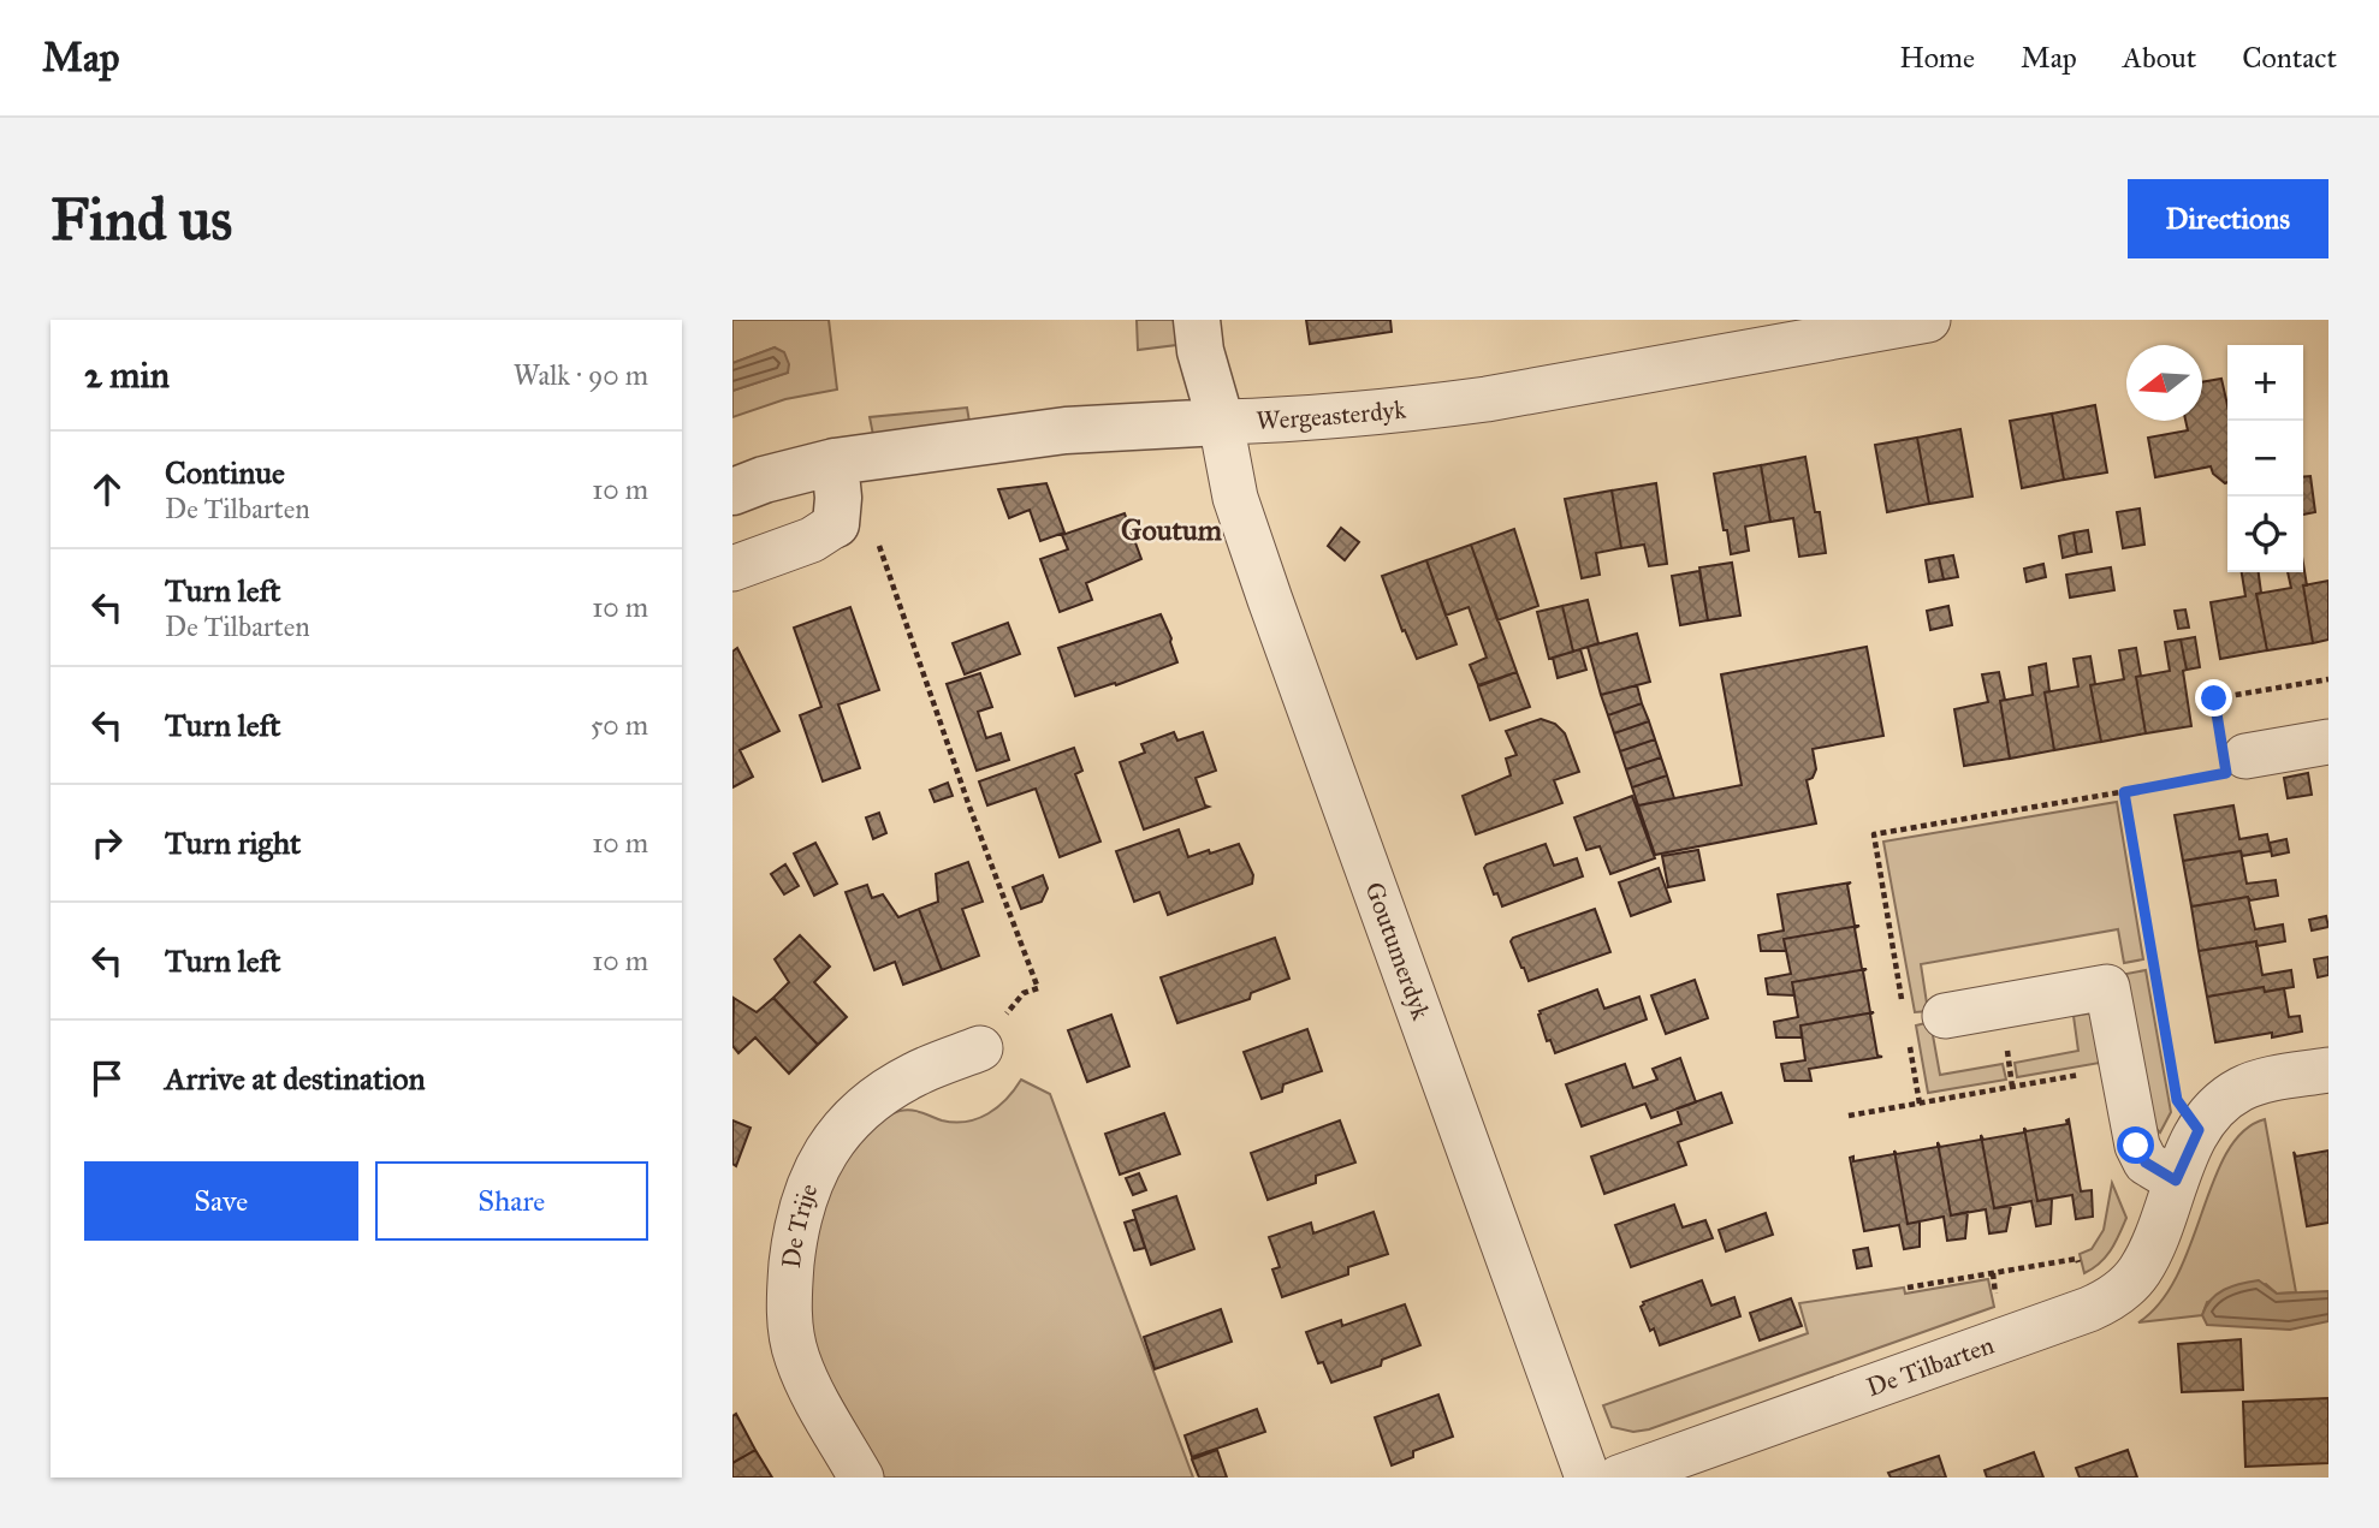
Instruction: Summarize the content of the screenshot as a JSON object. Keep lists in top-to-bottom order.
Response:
{
  "streets": {
    "street": [
      "Wergeasterdyk",
      "Goutumerdyk",
      "De Trije",
      "De Tilbarten"
    ]
  },
  "crossings": [
    ["Wergeasterdyk", "Goutumerdyk"]
  ],
  "districts": ["Goutum"],
  "north": "left",
  "page": {
    "header": "Map",
    "nav": [
      "Home",
      "Map",
      "About",
      "Contact"
    ],
    "buttons": [
      "Directions",
      ["Save", "Share"]
    ],
    "title": "Find us",
    "heading": ["2 min", "Walk · 90 m"],
    "map_buttons": ["+", "−"],
    "list": [
      ["Continue", "De Tilbarten", "10 m"],
      ["Turn left", "De Tilbarten", "10 m"],
      ["Turn left", "50 m"],
      ["Turn right", "10 m"],
      ["Turn left", "10 m"],
      "Arrive at destination"
    ]
  }
}
